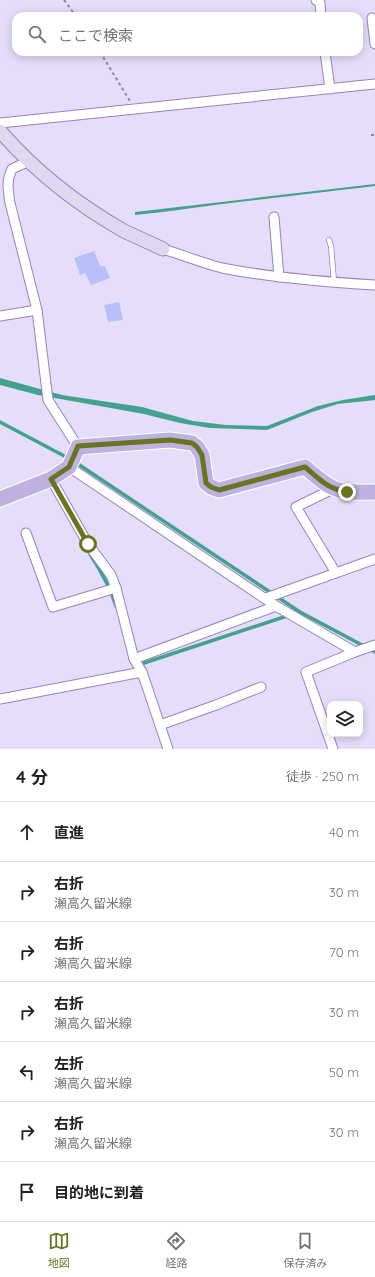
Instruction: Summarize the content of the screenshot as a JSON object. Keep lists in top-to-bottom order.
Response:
{
  "page": {
    "search": "ここで検索",
    "heading": ["4 分", "徒歩 · 250 m"],
    "list": [
      ["直進", "40 m"],
      ["右折", "瀬高久留米線", "30 m"],
      ["右折", "瀬高久留米線", "70 m"],
      ["右折", "瀬高久留米線", "30 m"],
      ["左折", "瀬高久留米線", "50 m"],
      ["右折", "瀬高久留米線", "30 m"],
      "目的地に到着"
    ],
    "nav": ["地図", "経路", "保存済み"]
  }
}
